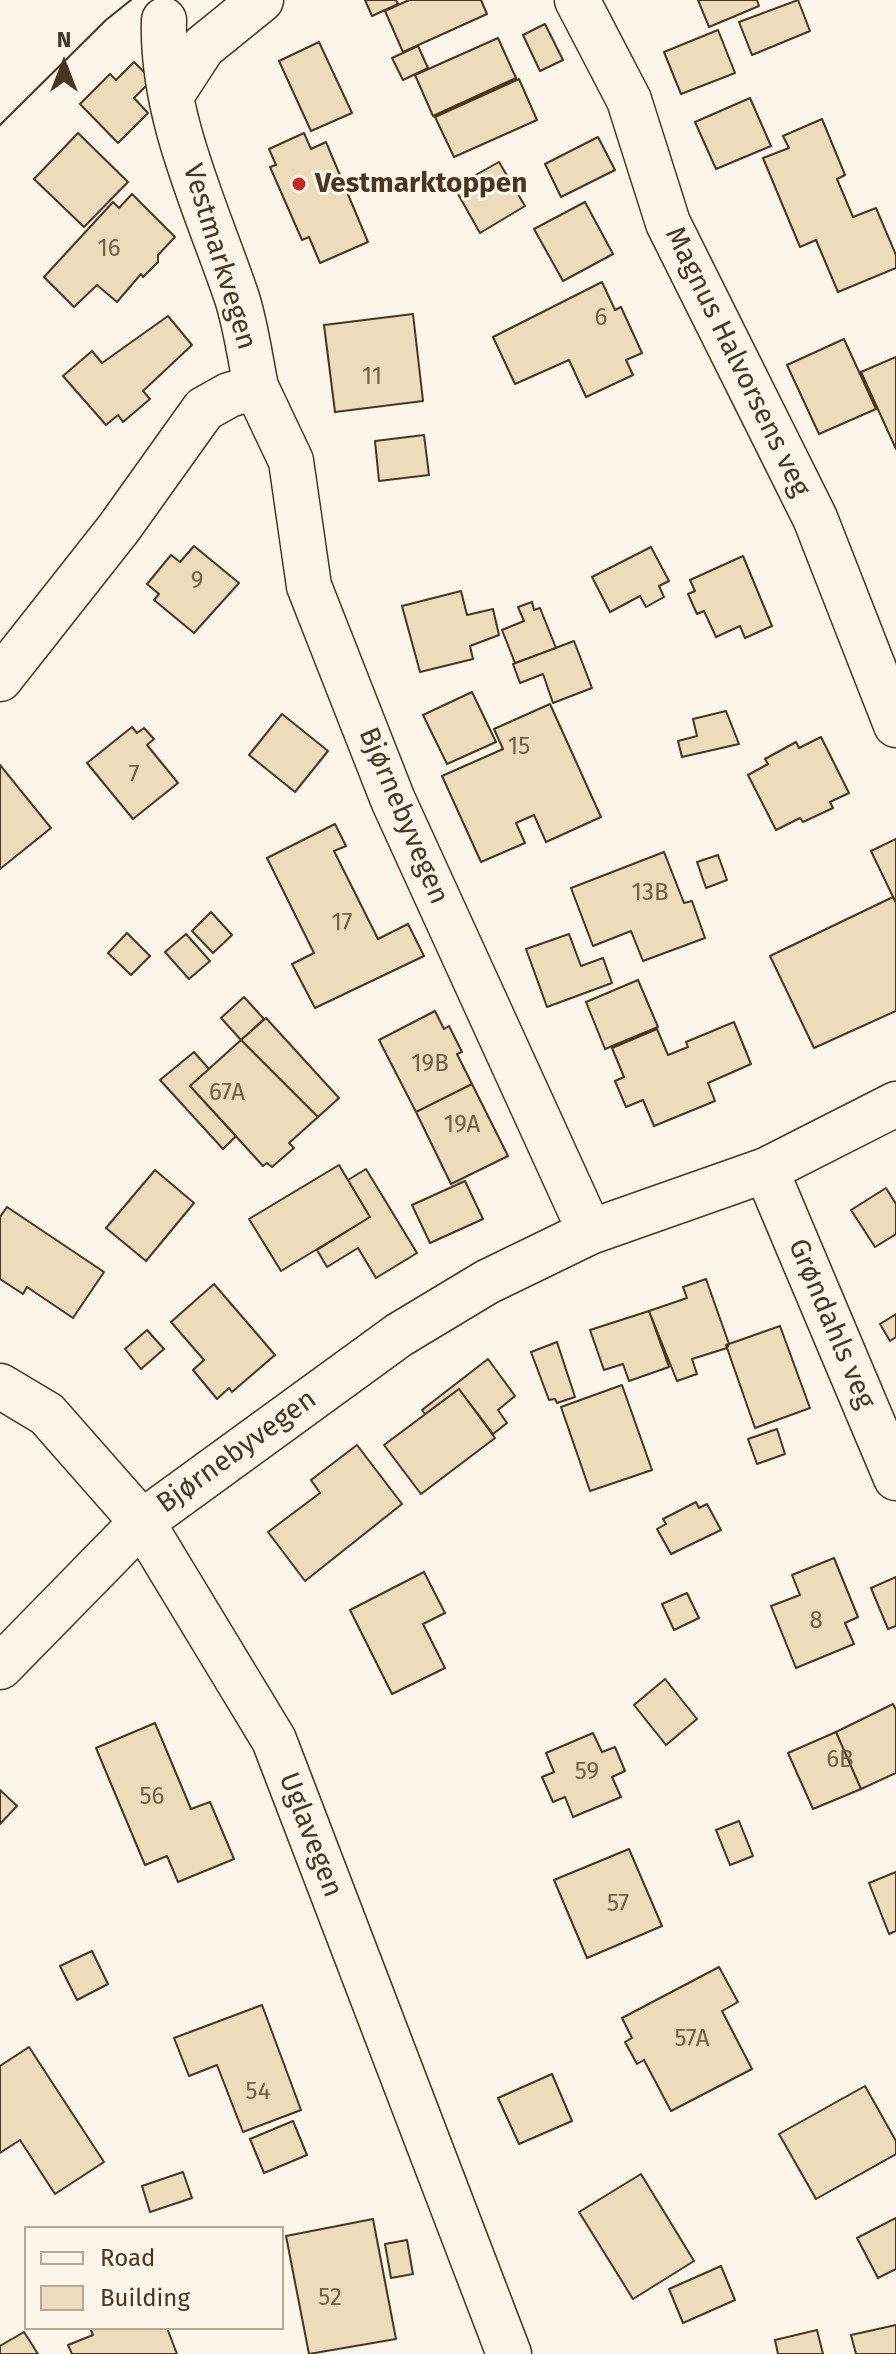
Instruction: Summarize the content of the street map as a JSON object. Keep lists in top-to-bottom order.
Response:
{
  "streets": {
    "street": [
      "Vestmarkvegen",
      "Magnus Halvorsens veg",
      "Bjørnebyvegen",
      "Grøndahls veg",
      "Uglavegen"
    ]
  },
  "crossings": [
    ["Vestmarkvegen", "Bjørnebyvegen"],
    ["Bjørnebyvegen", "Grøndahls veg"],
    ["Bjørnebyvegen", "Uglavegen"]
  ],
  "places": ["Vestmarktoppen"],
  "house_numbers": [
    "16",
    "6",
    "11",
    "9",
    "15",
    "7",
    "13B",
    "17",
    "19B",
    "67A",
    "19A",
    "8",
    "6B",
    "59",
    "56",
    "57",
    "57A",
    "54",
    "52"
  ],
  "legend": ["Road", "Building"],
  "north": "top"
}
